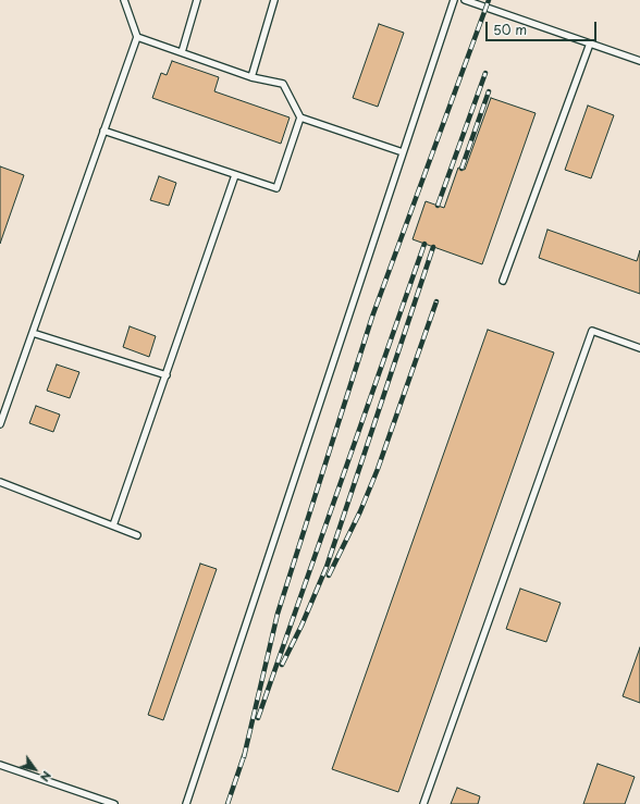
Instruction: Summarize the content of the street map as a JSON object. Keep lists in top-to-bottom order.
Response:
{
  "scale_bar": "50 m",
  "north": "bottom right"
}
